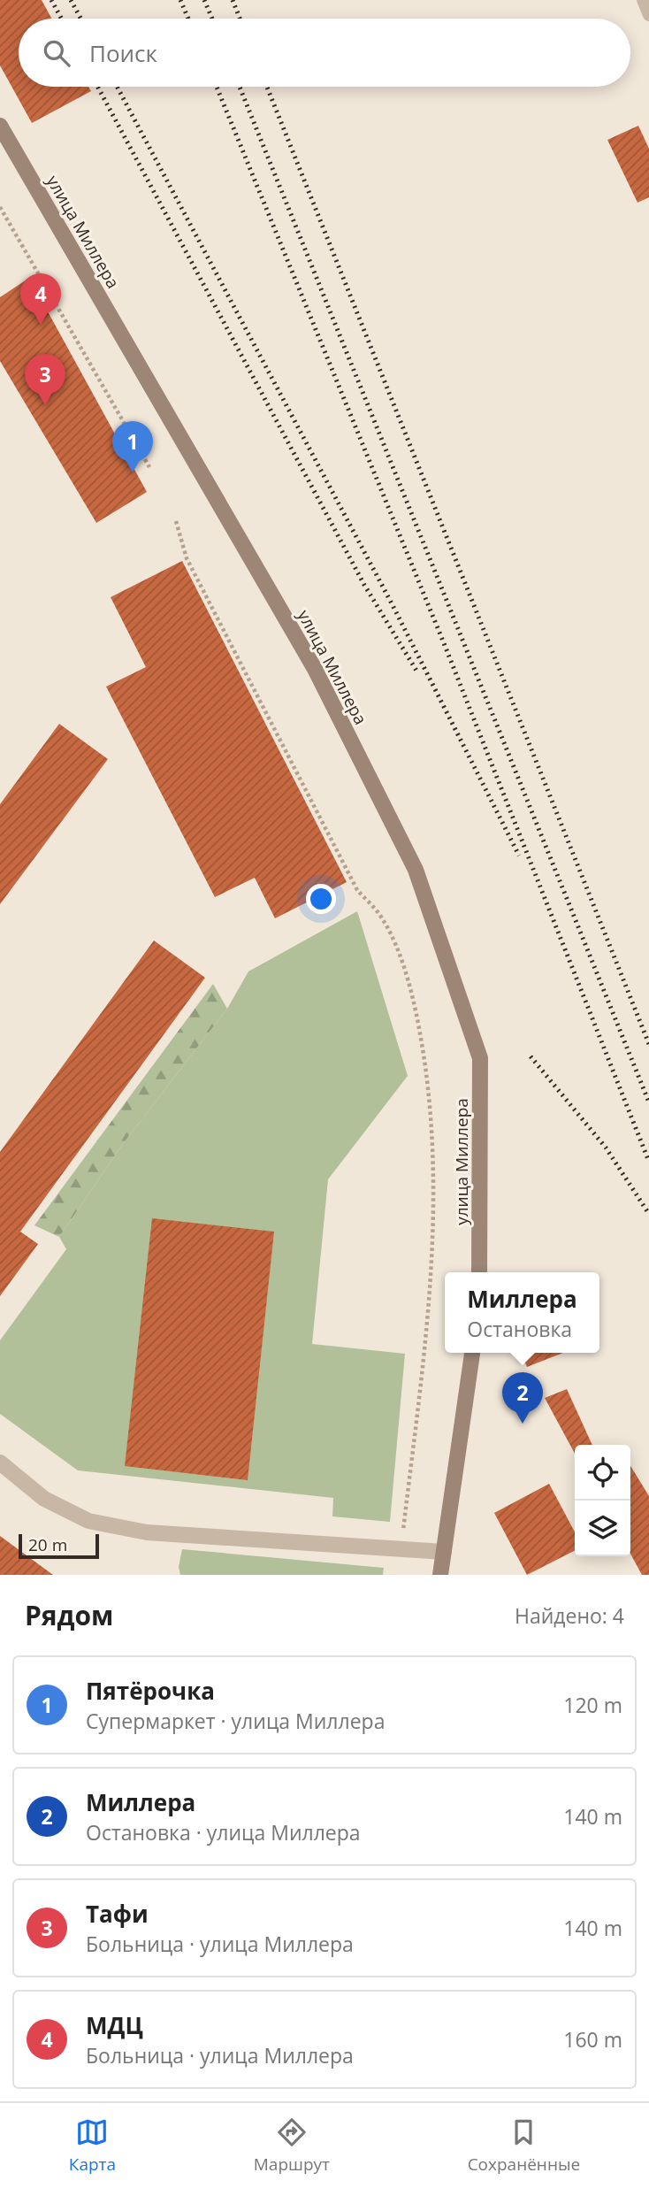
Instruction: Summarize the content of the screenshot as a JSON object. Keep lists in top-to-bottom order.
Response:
{
  "streets": {
    "main road": ["улица Миллера"]
  },
  "scale_bar": "20 m",
  "page": {
    "search": "Поиск",
    "pins": [
      "4",
      "3",
      "1",
      "2"
    ],
    "popup": ["Миллера", "Остановка"],
    "scale": "20 m",
    "heading": ["Рядом", "Найдено: 4"],
    "list": [
      {
        "mark": "1",
        "name": "Пятёрочка",
        "note": "Супермаркет · улица Миллера",
        "value": "120 m"
      },
      {
        "mark": "2",
        "name": "Миллера",
        "note": "Остановка · улица Миллера",
        "value": "140 m"
      },
      {
        "mark": "3",
        "name": "Тафи",
        "note": "Больница · улица Миллера",
        "value": "140 m"
      },
      {
        "mark": "4",
        "name": "МДЦ",
        "note": "Больница · улица Миллера",
        "value": "160 m"
      }
    ],
    "nav": ["Карта", "Маршрут", "Сохранённые"]
  }
}
